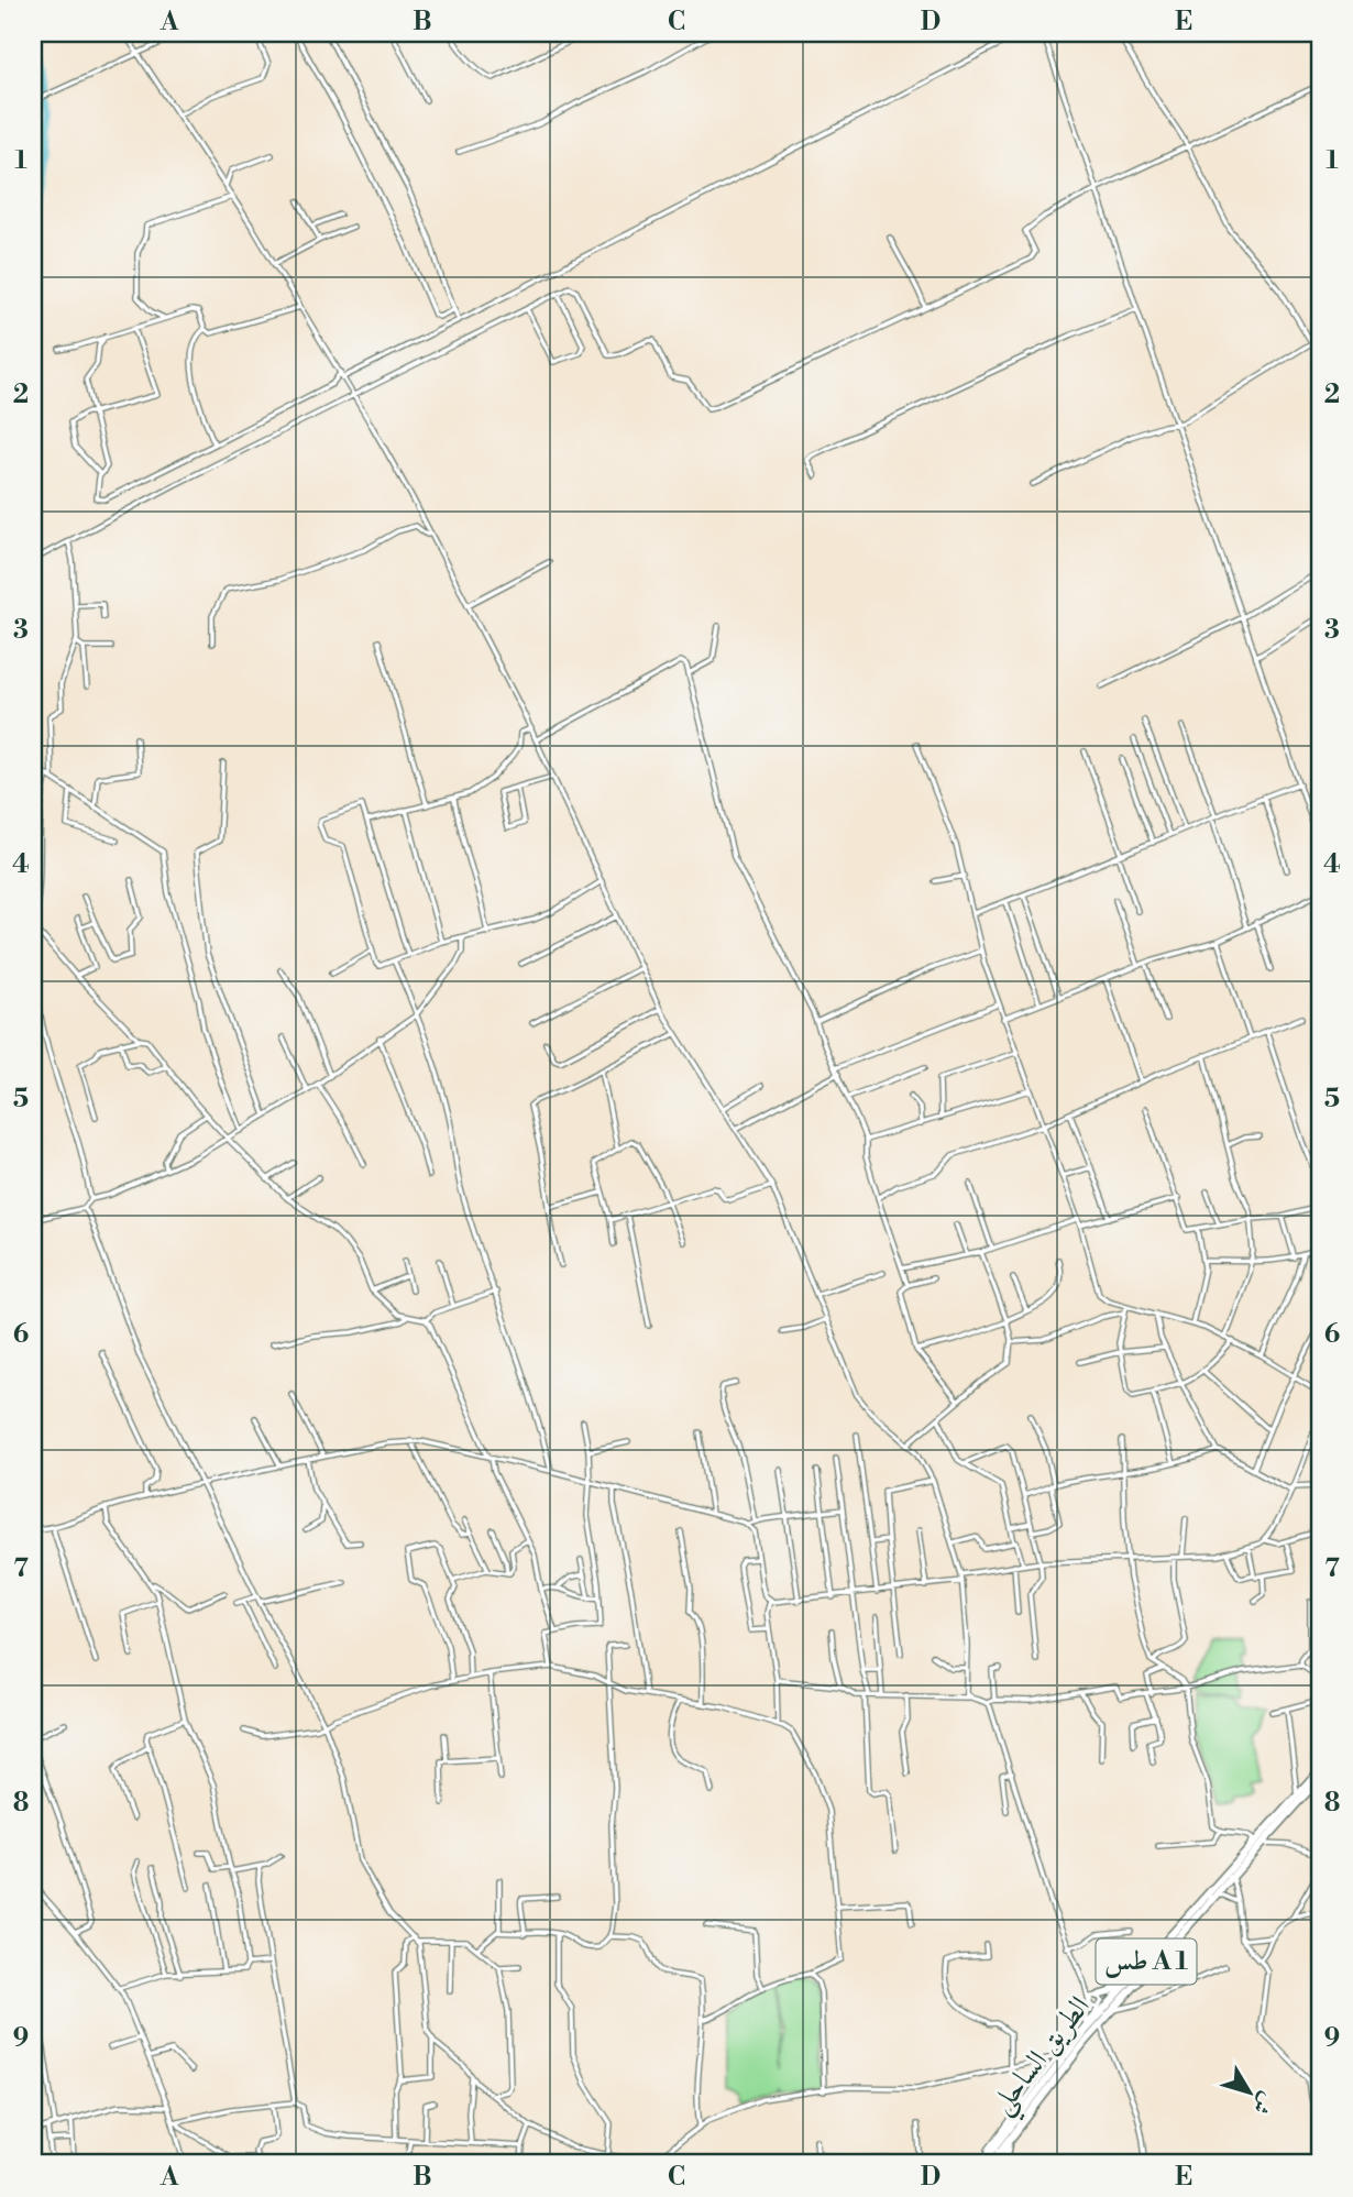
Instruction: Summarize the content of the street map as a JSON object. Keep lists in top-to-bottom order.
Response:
{
  "streets": {
    "highway": ["طس A 1", "الطريق الساحلي"]
  },
  "north": "bottom right",
  "grid": {
    "columns": [
      "A",
      "B",
      "C",
      "D",
      "E"
    ],
    "rows": [
      "1",
      "2",
      "3",
      "4",
      "5",
      "6",
      "7",
      "8",
      "9"
    ]
  }
}
